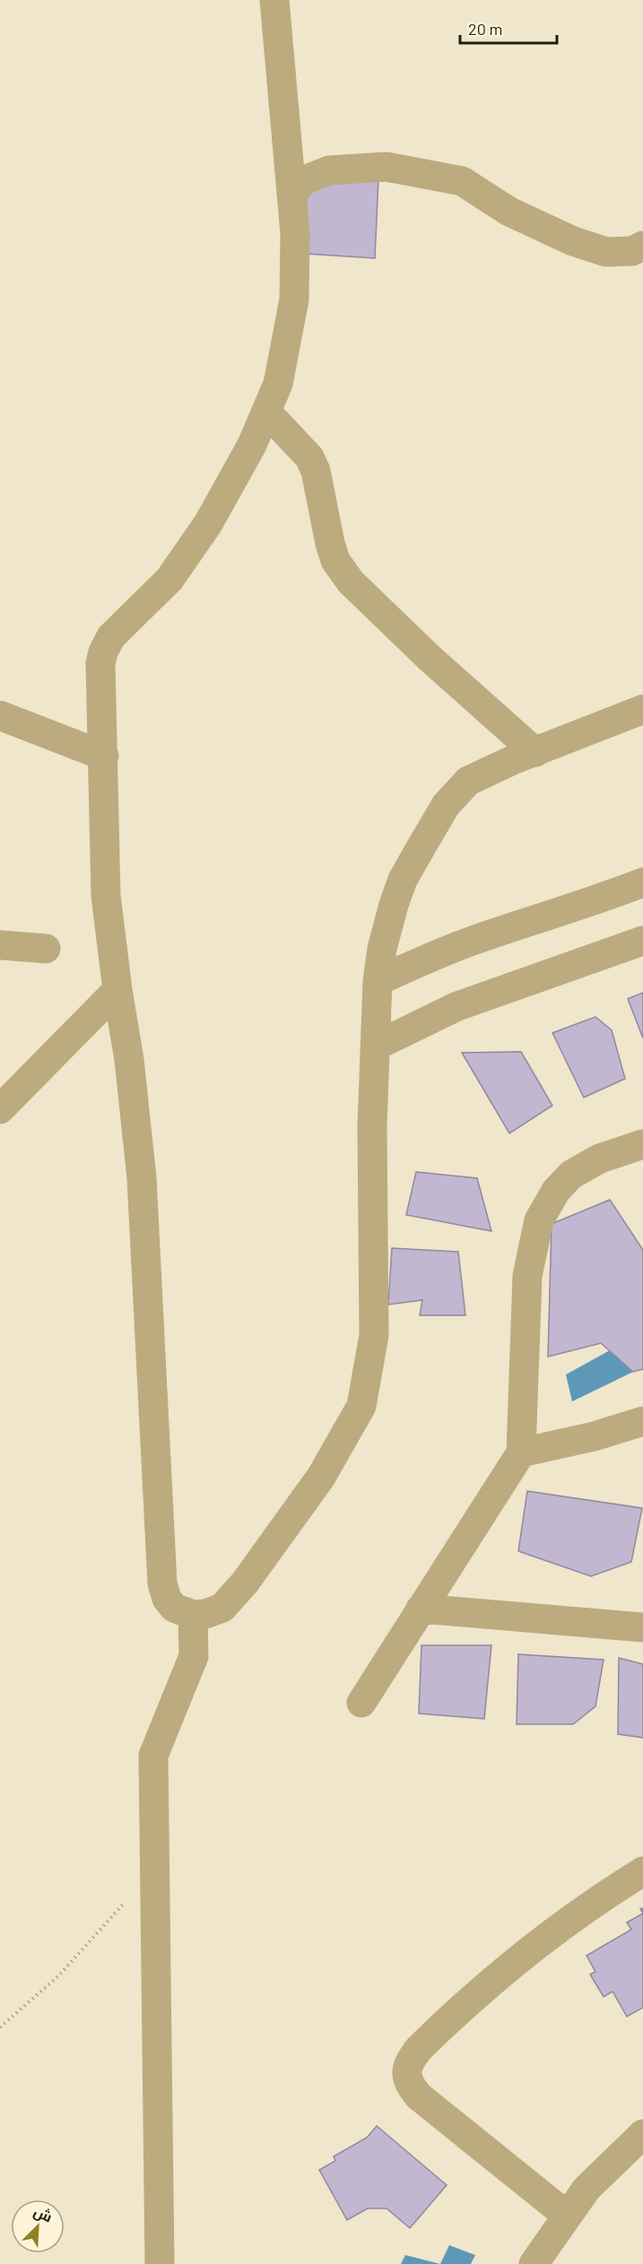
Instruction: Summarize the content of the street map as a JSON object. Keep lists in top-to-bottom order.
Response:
{
  "scale_bar": "20 m",
  "north": "top right"
}
